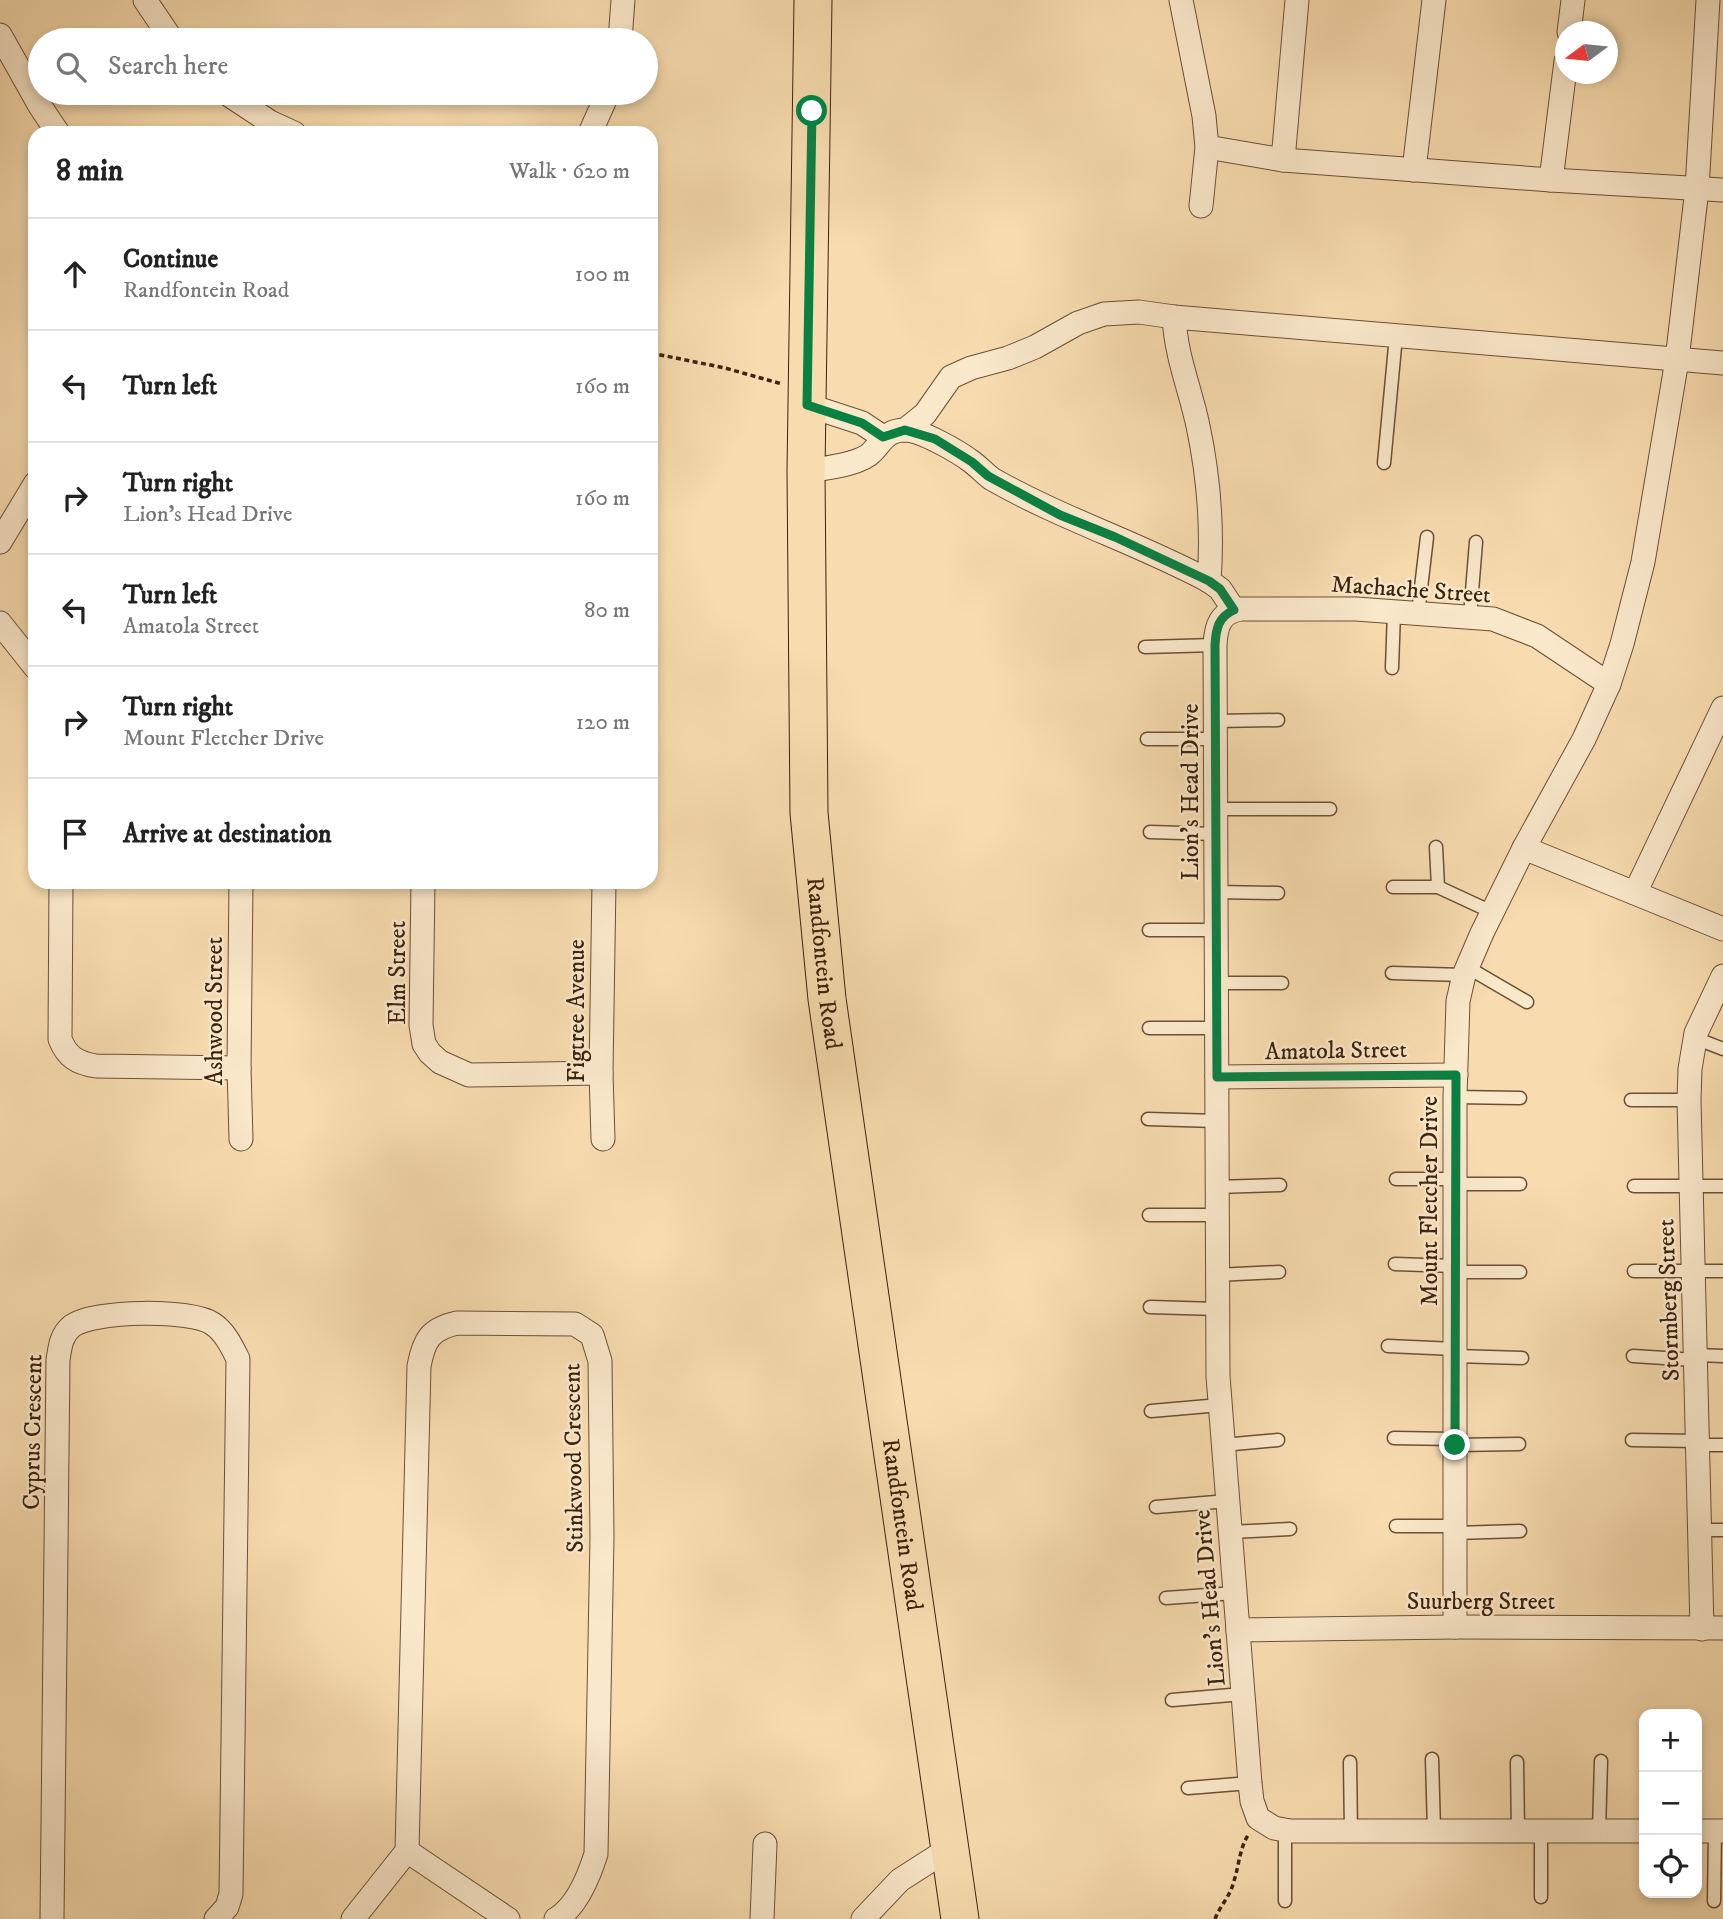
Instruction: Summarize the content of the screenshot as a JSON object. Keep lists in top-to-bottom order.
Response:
{
  "streets": {
    "main road": ["Randfontein Road"],
    "street": [
      "Machache Street",
      "Lion's Head Drive",
      "Elm Street",
      "Ashwood Street",
      "Figtree Avenue",
      "Amatola Street",
      "Mount Fletcher Drive",
      "Stormberg Street",
      "Cyprus Crescent",
      "Stinkwood Crescent",
      "Suurberg Street"
    ]
  },
  "crossings": [
    ["Machache Street", "Lion's Head Drive"],
    ["Machache Street", "Mount Fletcher Drive"],
    ["Lion's Head Drive", "Amatola Street"],
    ["Lion's Head Drive", "Suurberg Street"],
    ["Elm Street", "Figtree Avenue"],
    ["Amatola Street", "Mount Fletcher Drive"],
    ["Mount Fletcher Drive", "Suurberg Street"],
    ["Stormberg Street", "Suurberg Street"]
  ],
  "north": "left",
  "page": {
    "search": "Search here",
    "heading": ["8 min", "Walk · 620 m"],
    "list": [
      ["Continue", "Randfontein Road", "100 m"],
      ["Turn left", "160 m"],
      ["Turn right", "Lion's Head Drive", "160 m"],
      ["Turn left", "Amatola Street", "80 m"],
      ["Turn right", "Mount Fletcher Drive", "120 m"],
      "Arrive at destination"
    ],
    "map_buttons": ["+", "−"]
  }
}
